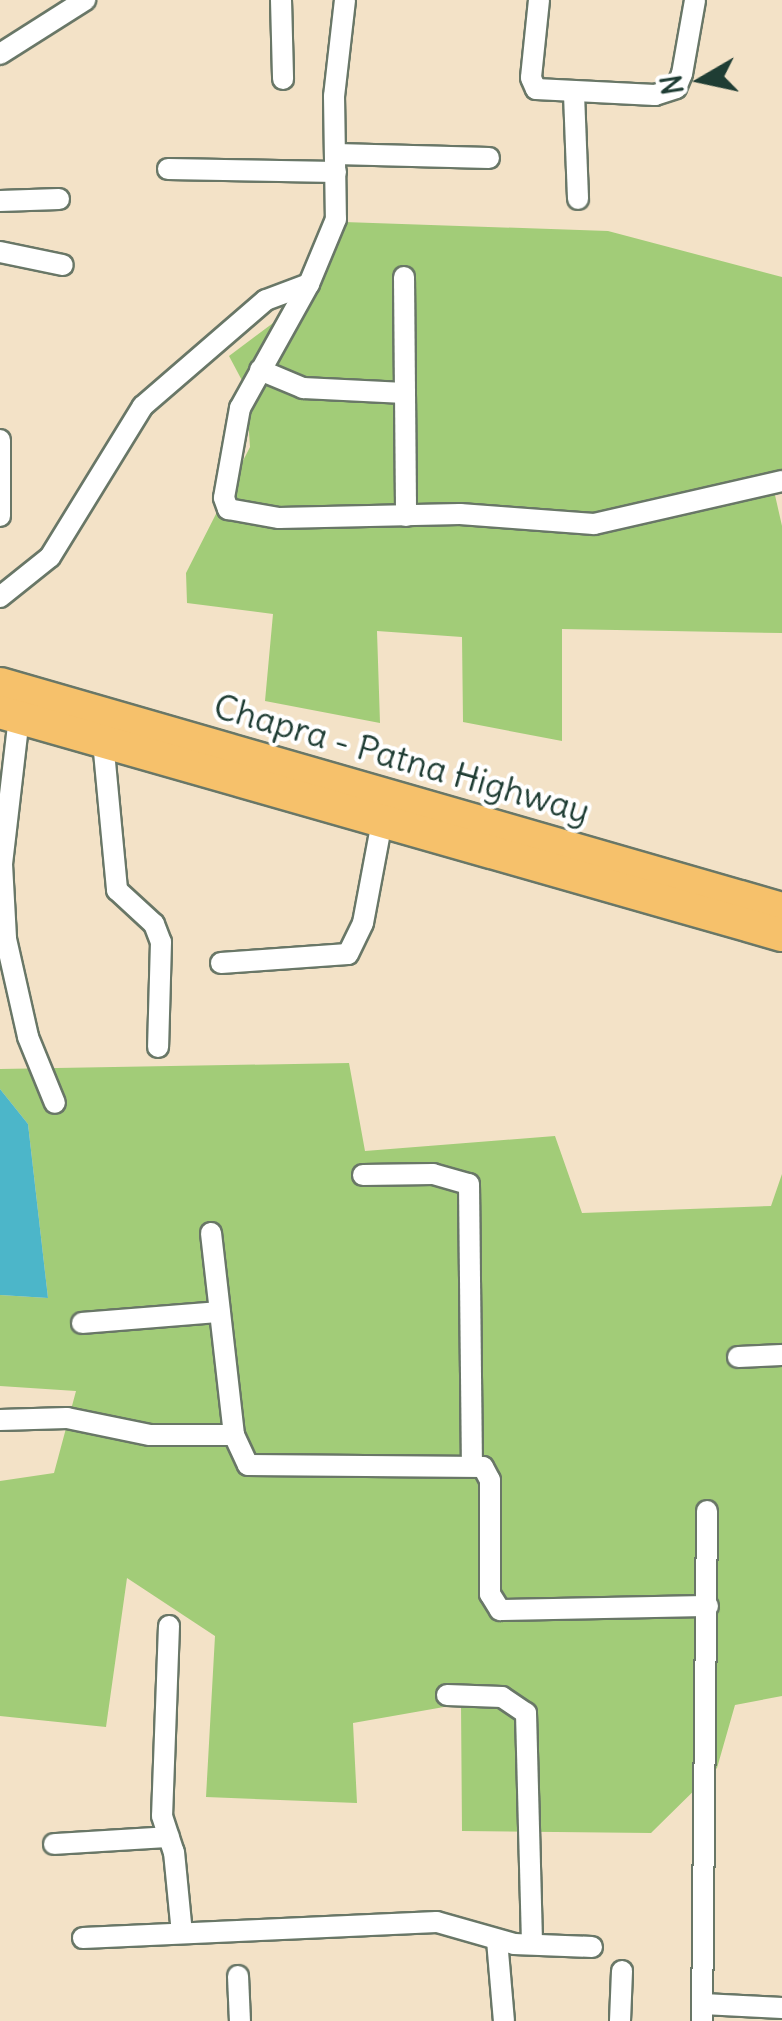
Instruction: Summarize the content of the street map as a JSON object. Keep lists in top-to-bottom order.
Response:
{
  "streets": {
    "highway": ["Chapra - Patna Highway"]
  },
  "north": "left"
}
